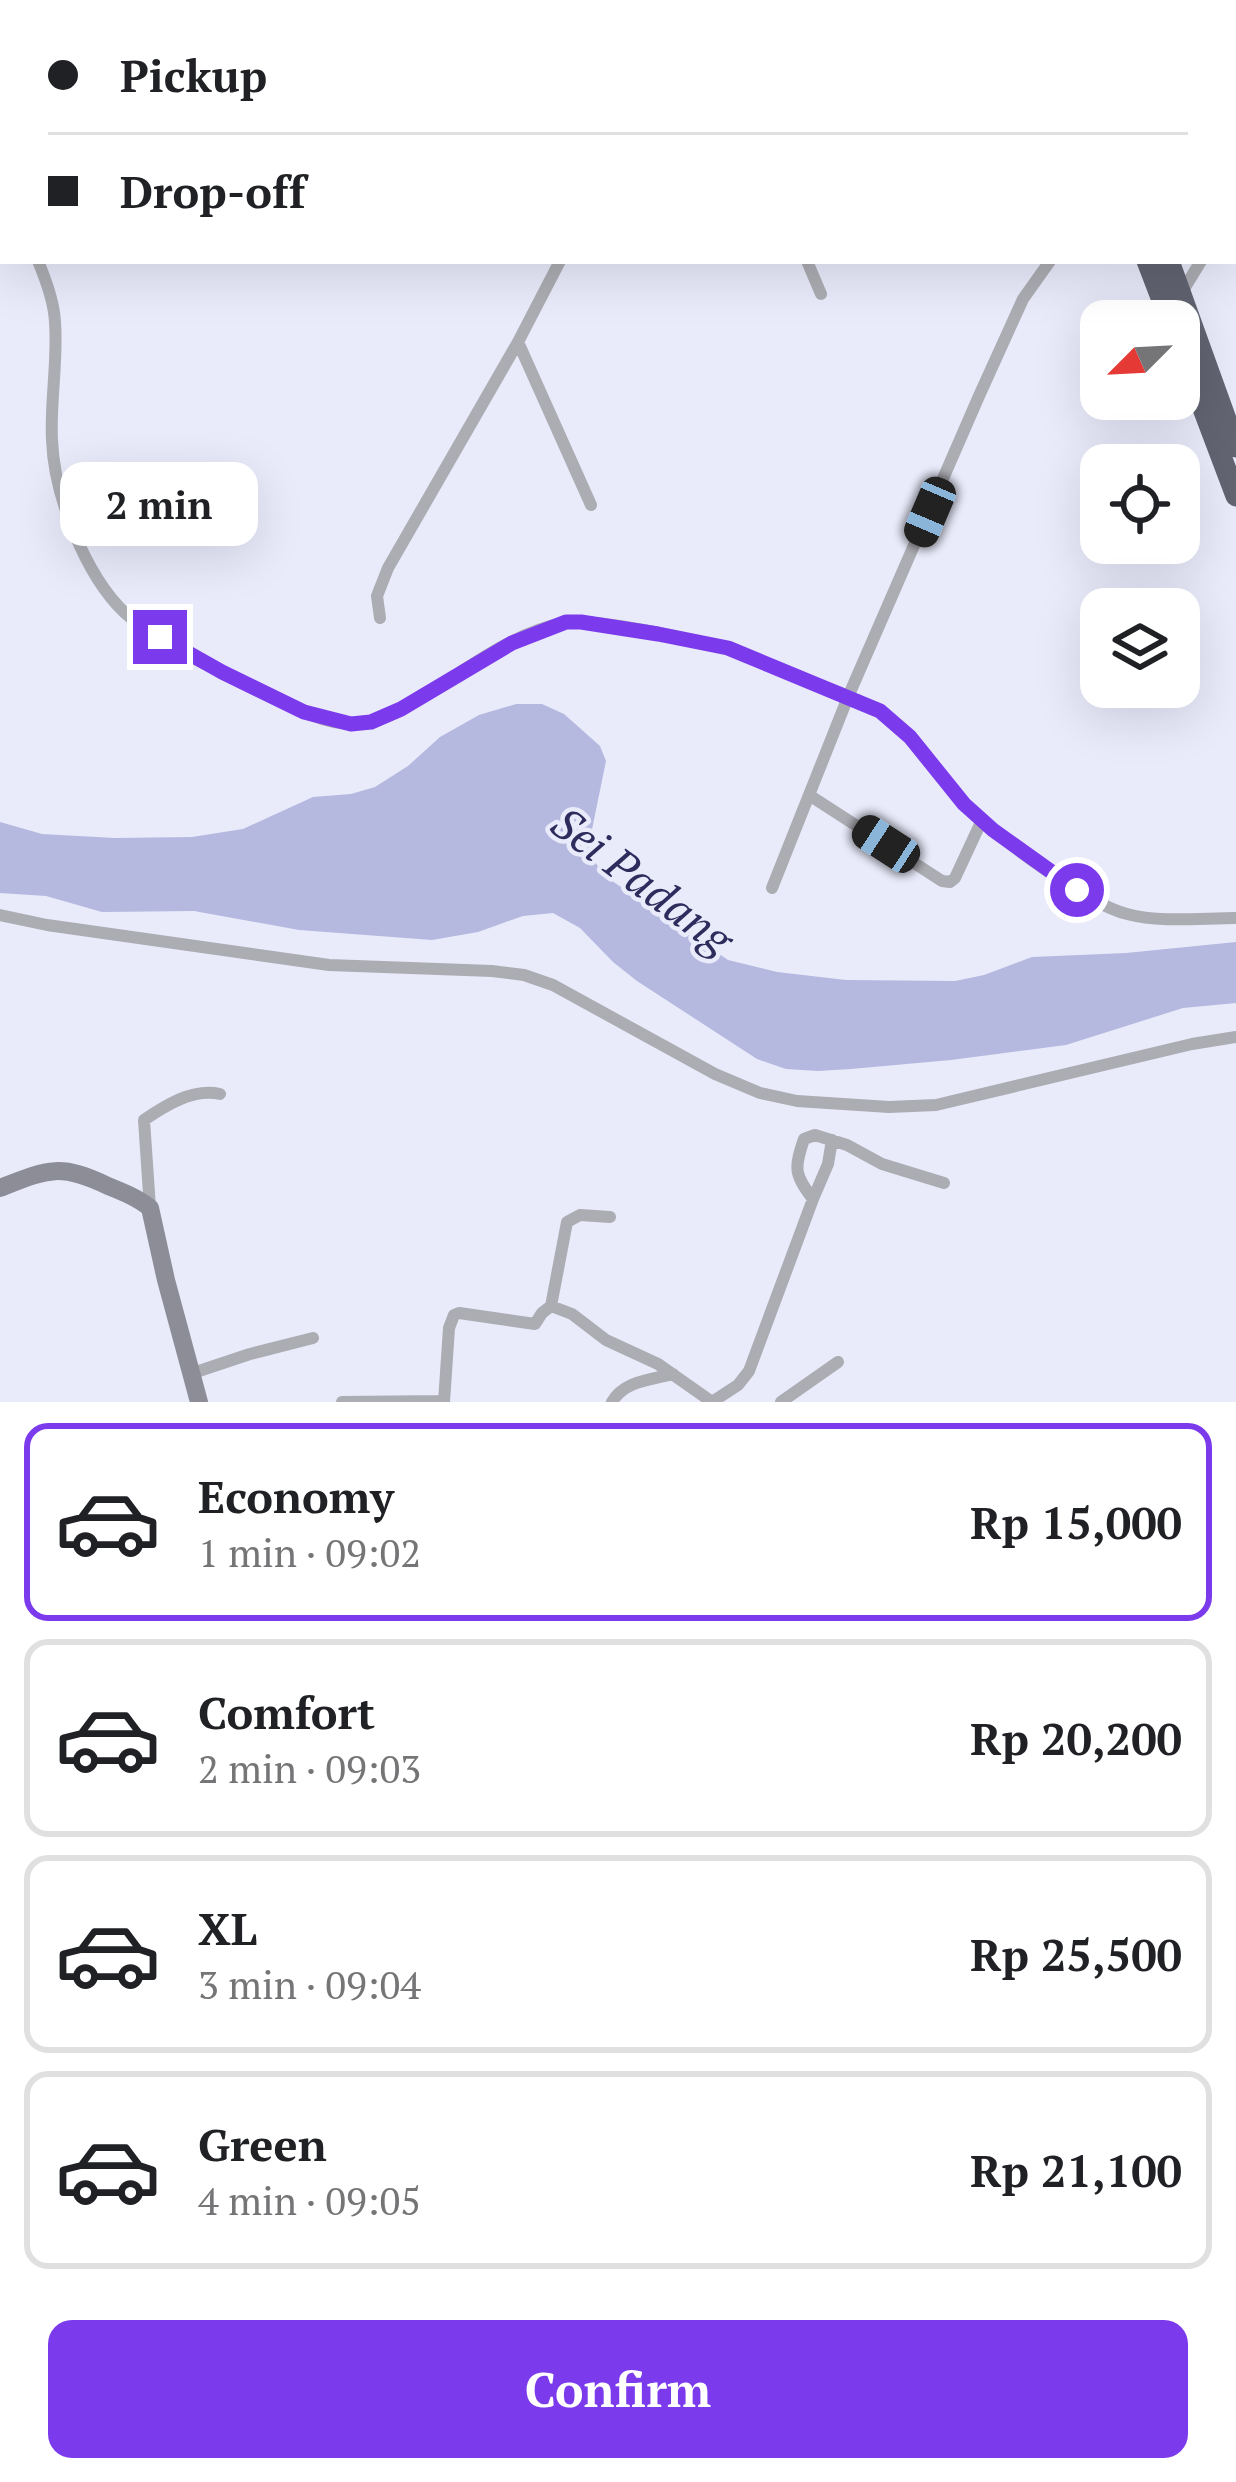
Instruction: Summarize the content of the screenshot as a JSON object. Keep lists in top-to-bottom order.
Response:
{
  "water": ["Sei Padang"],
  "north": "bottom left",
  "page": {
    "banner": ["Pickup", "Drop-off"],
    "bubble": "2 min",
    "list": [
      {
        "name": "Economy",
        "note": "1 min · 09:02",
        "value": "Rp 15,000"
      },
      {
        "name": "Comfort",
        "note": "2 min · 09:03",
        "value": "Rp 20,200"
      },
      {
        "name": "XL",
        "note": "3 min · 09:04",
        "value": "Rp 25,500"
      },
      {
        "name": "Green",
        "note": "4 min · 09:05",
        "value": "Rp 21,100"
      }
    ],
    "buttons": "Confirm"
  }
}
